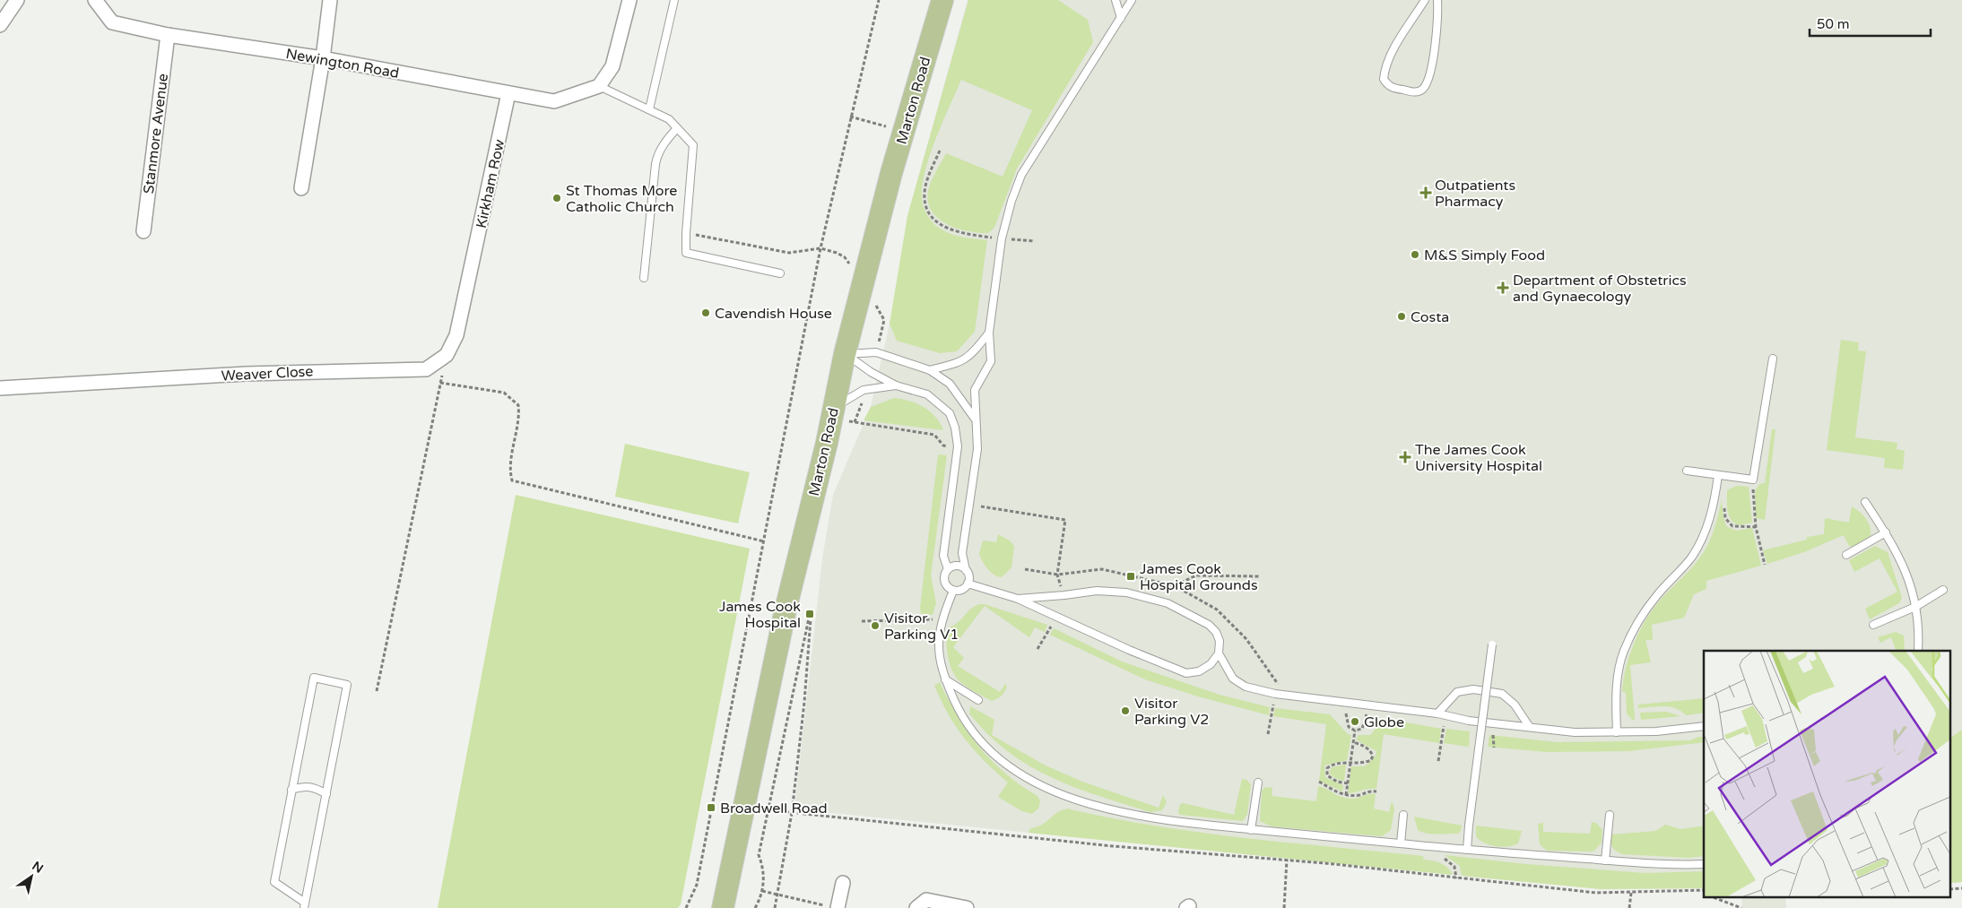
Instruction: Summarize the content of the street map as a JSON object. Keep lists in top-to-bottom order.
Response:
{
  "streets": {
    "main road": ["Marton Road"],
    "street": [
      "Newington Road",
      "Stanmore Avenue",
      "Kirkham Row",
      "Weaver Close"
    ]
  },
  "crossings": [
    ["Newington Road", "Stanmore Avenue"],
    ["Newington Road", "Kirkham Row"],
    ["Kirkham Row", "Weaver Close"]
  ],
  "places": {
    "health": ["Outpatients Pharmacy", "Department of Obstetrics and Gynaecology", "The James Cook University Hospital"],
    "other": [
      "St Thomas More Catholic Church",
      "M&S Simply Food",
      "Cavendish House",
      "Costa",
      "Visitor Parking V1",
      "Visitor Parking V2",
      "Globe"
    ],
    "transit": ["James Cook Hospital Grounds", "James Cook Hospital", "Broadwell Road"]
  },
  "scale_bar": "50 m",
  "north": "top right"
}
